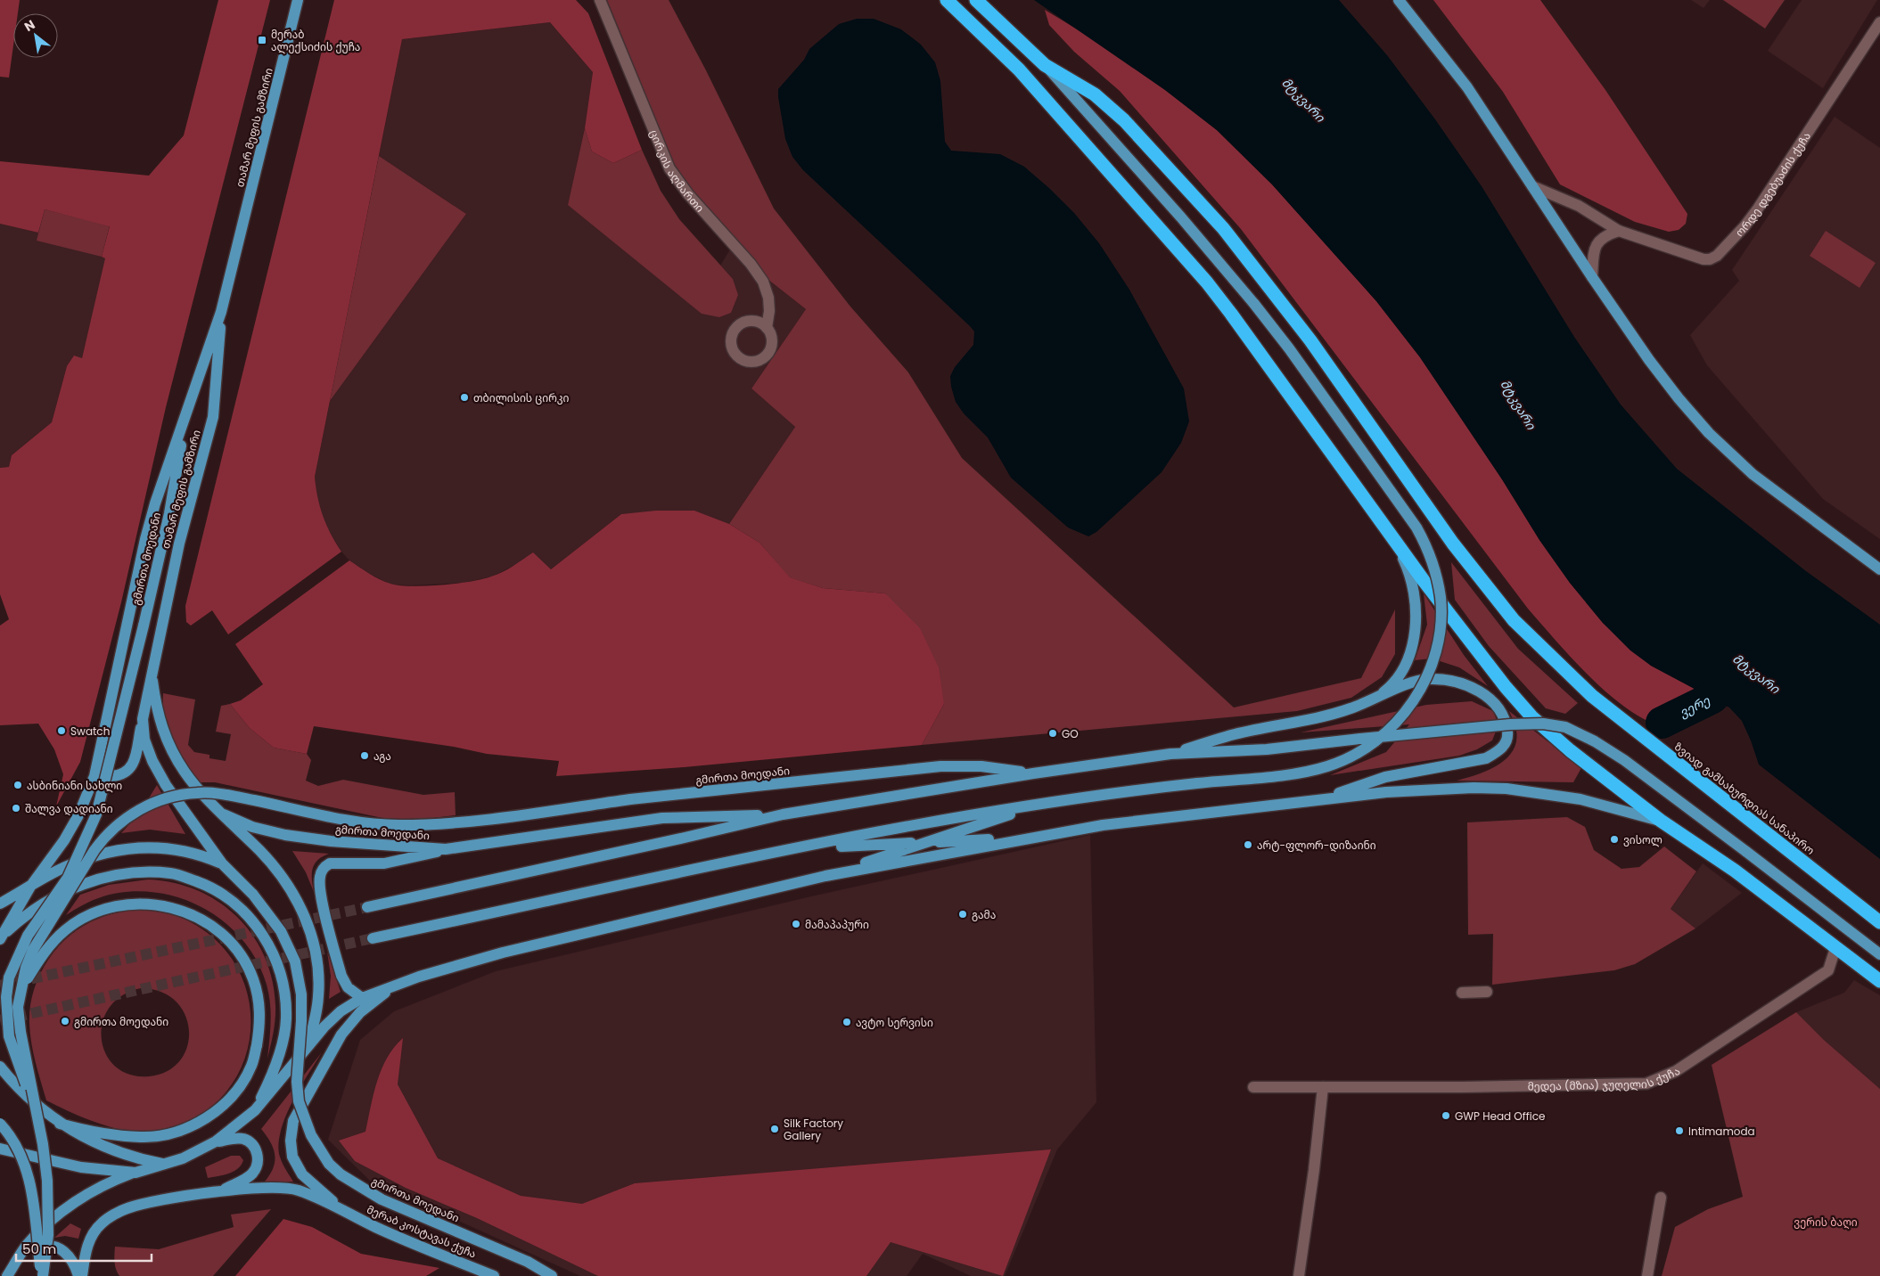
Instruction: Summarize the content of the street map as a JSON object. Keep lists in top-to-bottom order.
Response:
{
  "streets": {
    "highway": ["ზვიად გამსახურდიას სანაპირო"],
    "main road": ["თამარ მეფის გამზირი", "გმირთა მოედანი", "მერაბ კოსტავას ქუჩა"],
    "street": ["ცირკის აღმართი", "ორდე დგებუაძის ქუჩა", "მედეა (მზია) ჯუღელის ქუჩა"]
  },
  "crossings": [
    ["თამარ მეფის გამზირი", "გმირთა მოედანი"]
  ],
  "water": ["მტკვარი", "ვერე"],
  "parks": ["ვერის ბაღი"],
  "places": {
    "transit": ["მერაბ ალექსიძის ქუჩა"],
    "other": [
      "თბილისის ცირკი",
      "Swatch",
      "GO",
      "აგა",
      "ასბინიანი სახლი",
      "შალვა დადიანი",
      "ვისოლ",
      "არტ-ფლორ-დიზაინი",
      "გამა",
      "მამაპაპური",
      "გმირთა მოედანი",
      "ავტო სერვისი",
      "GWP Head Office",
      "Silk Factory Gallery",
      "Intimamoda"
    ]
  },
  "scale_bar": "50 m",
  "north": "top left"
}
